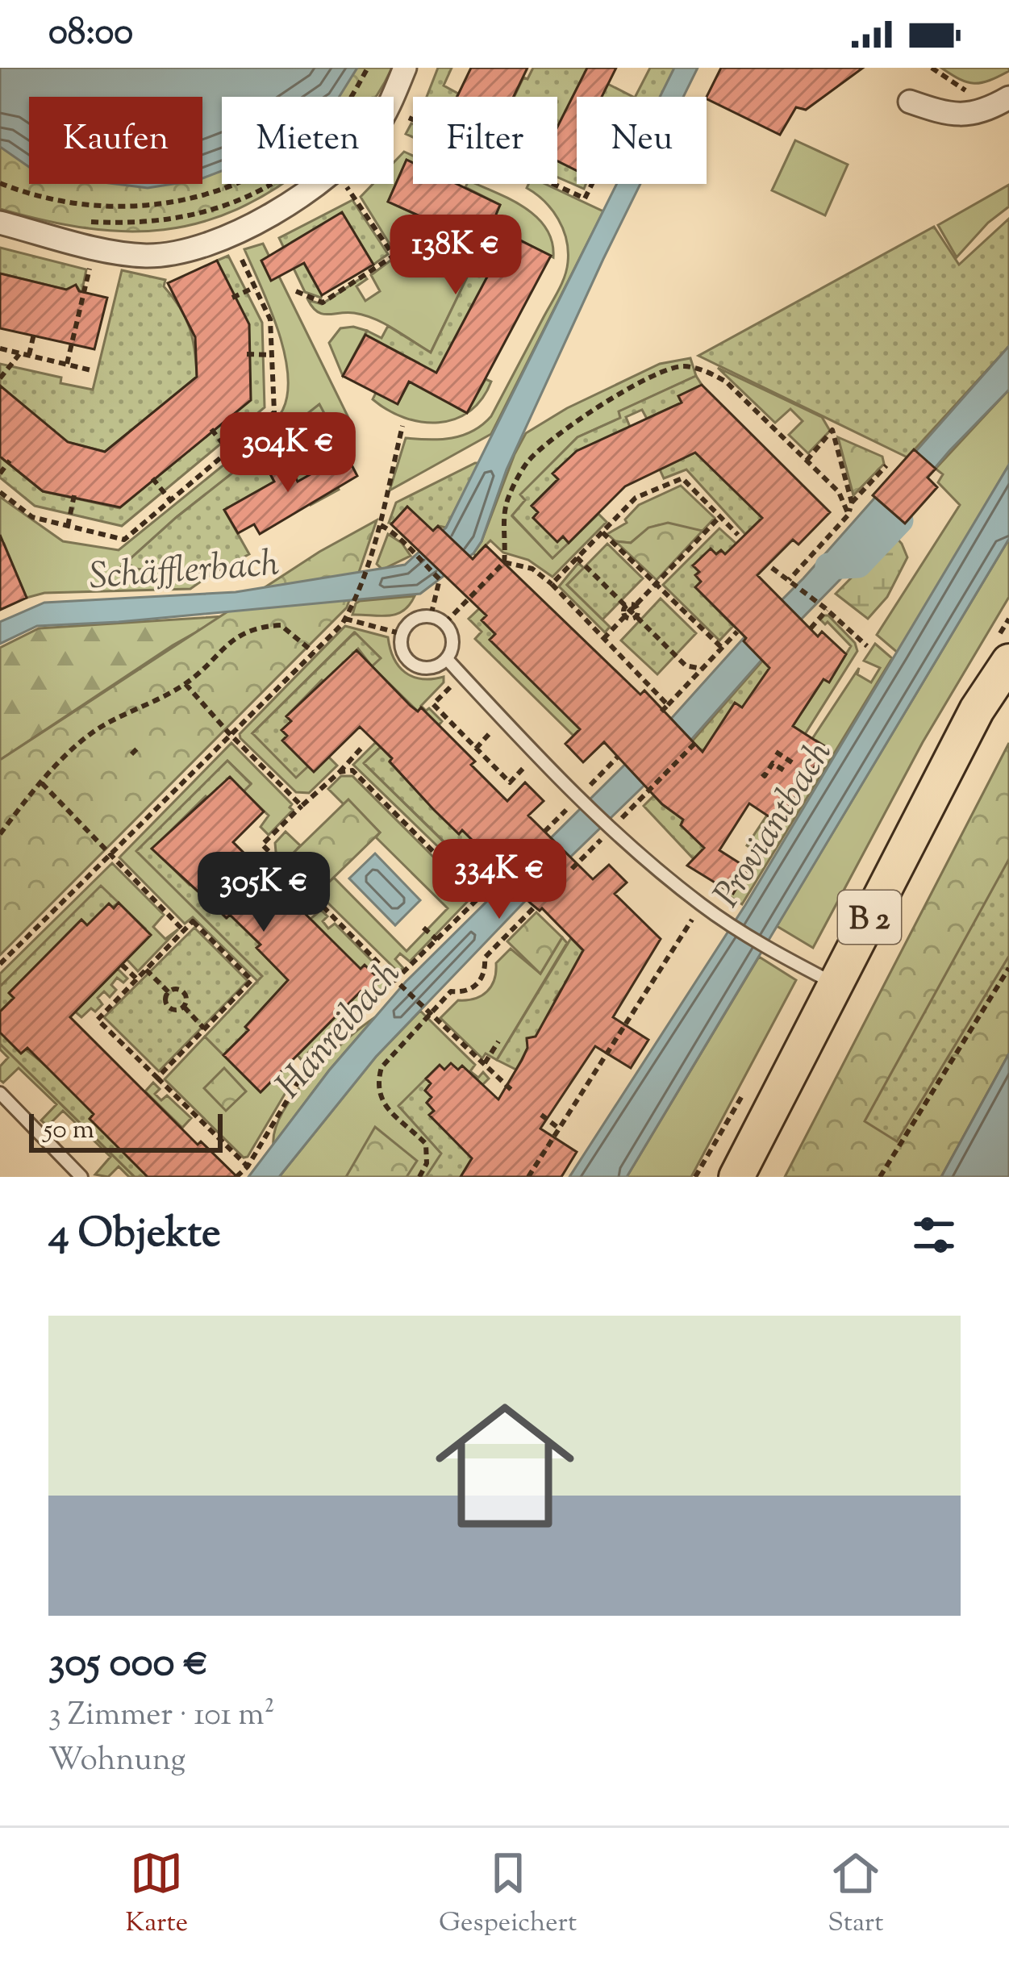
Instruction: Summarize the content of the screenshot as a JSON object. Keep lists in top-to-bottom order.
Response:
{
  "streets": {
    "main road": ["B 2"]
  },
  "water": ["Schäfflerbach", "Proviantbach", "Hanreibach"],
  "scale_bar": "50 m",
  "page": {
    "status": "08:00",
    "chip": [
      "Kaufen",
      "Mieten",
      "Filter",
      "Neu"
    ],
    "price": [
      "138K €",
      "304K €",
      "334K €",
      "305K €"
    ],
    "scale": "50 m",
    "heading": "4 Objekte",
    "list": [
      {
        "name": "305 000 €",
        "note": "3 Zimmer · 101 m² · Wohnung"
      }
    ],
    "tabs": ["Karte", "Gespeichert", "Start"]
  }
}
